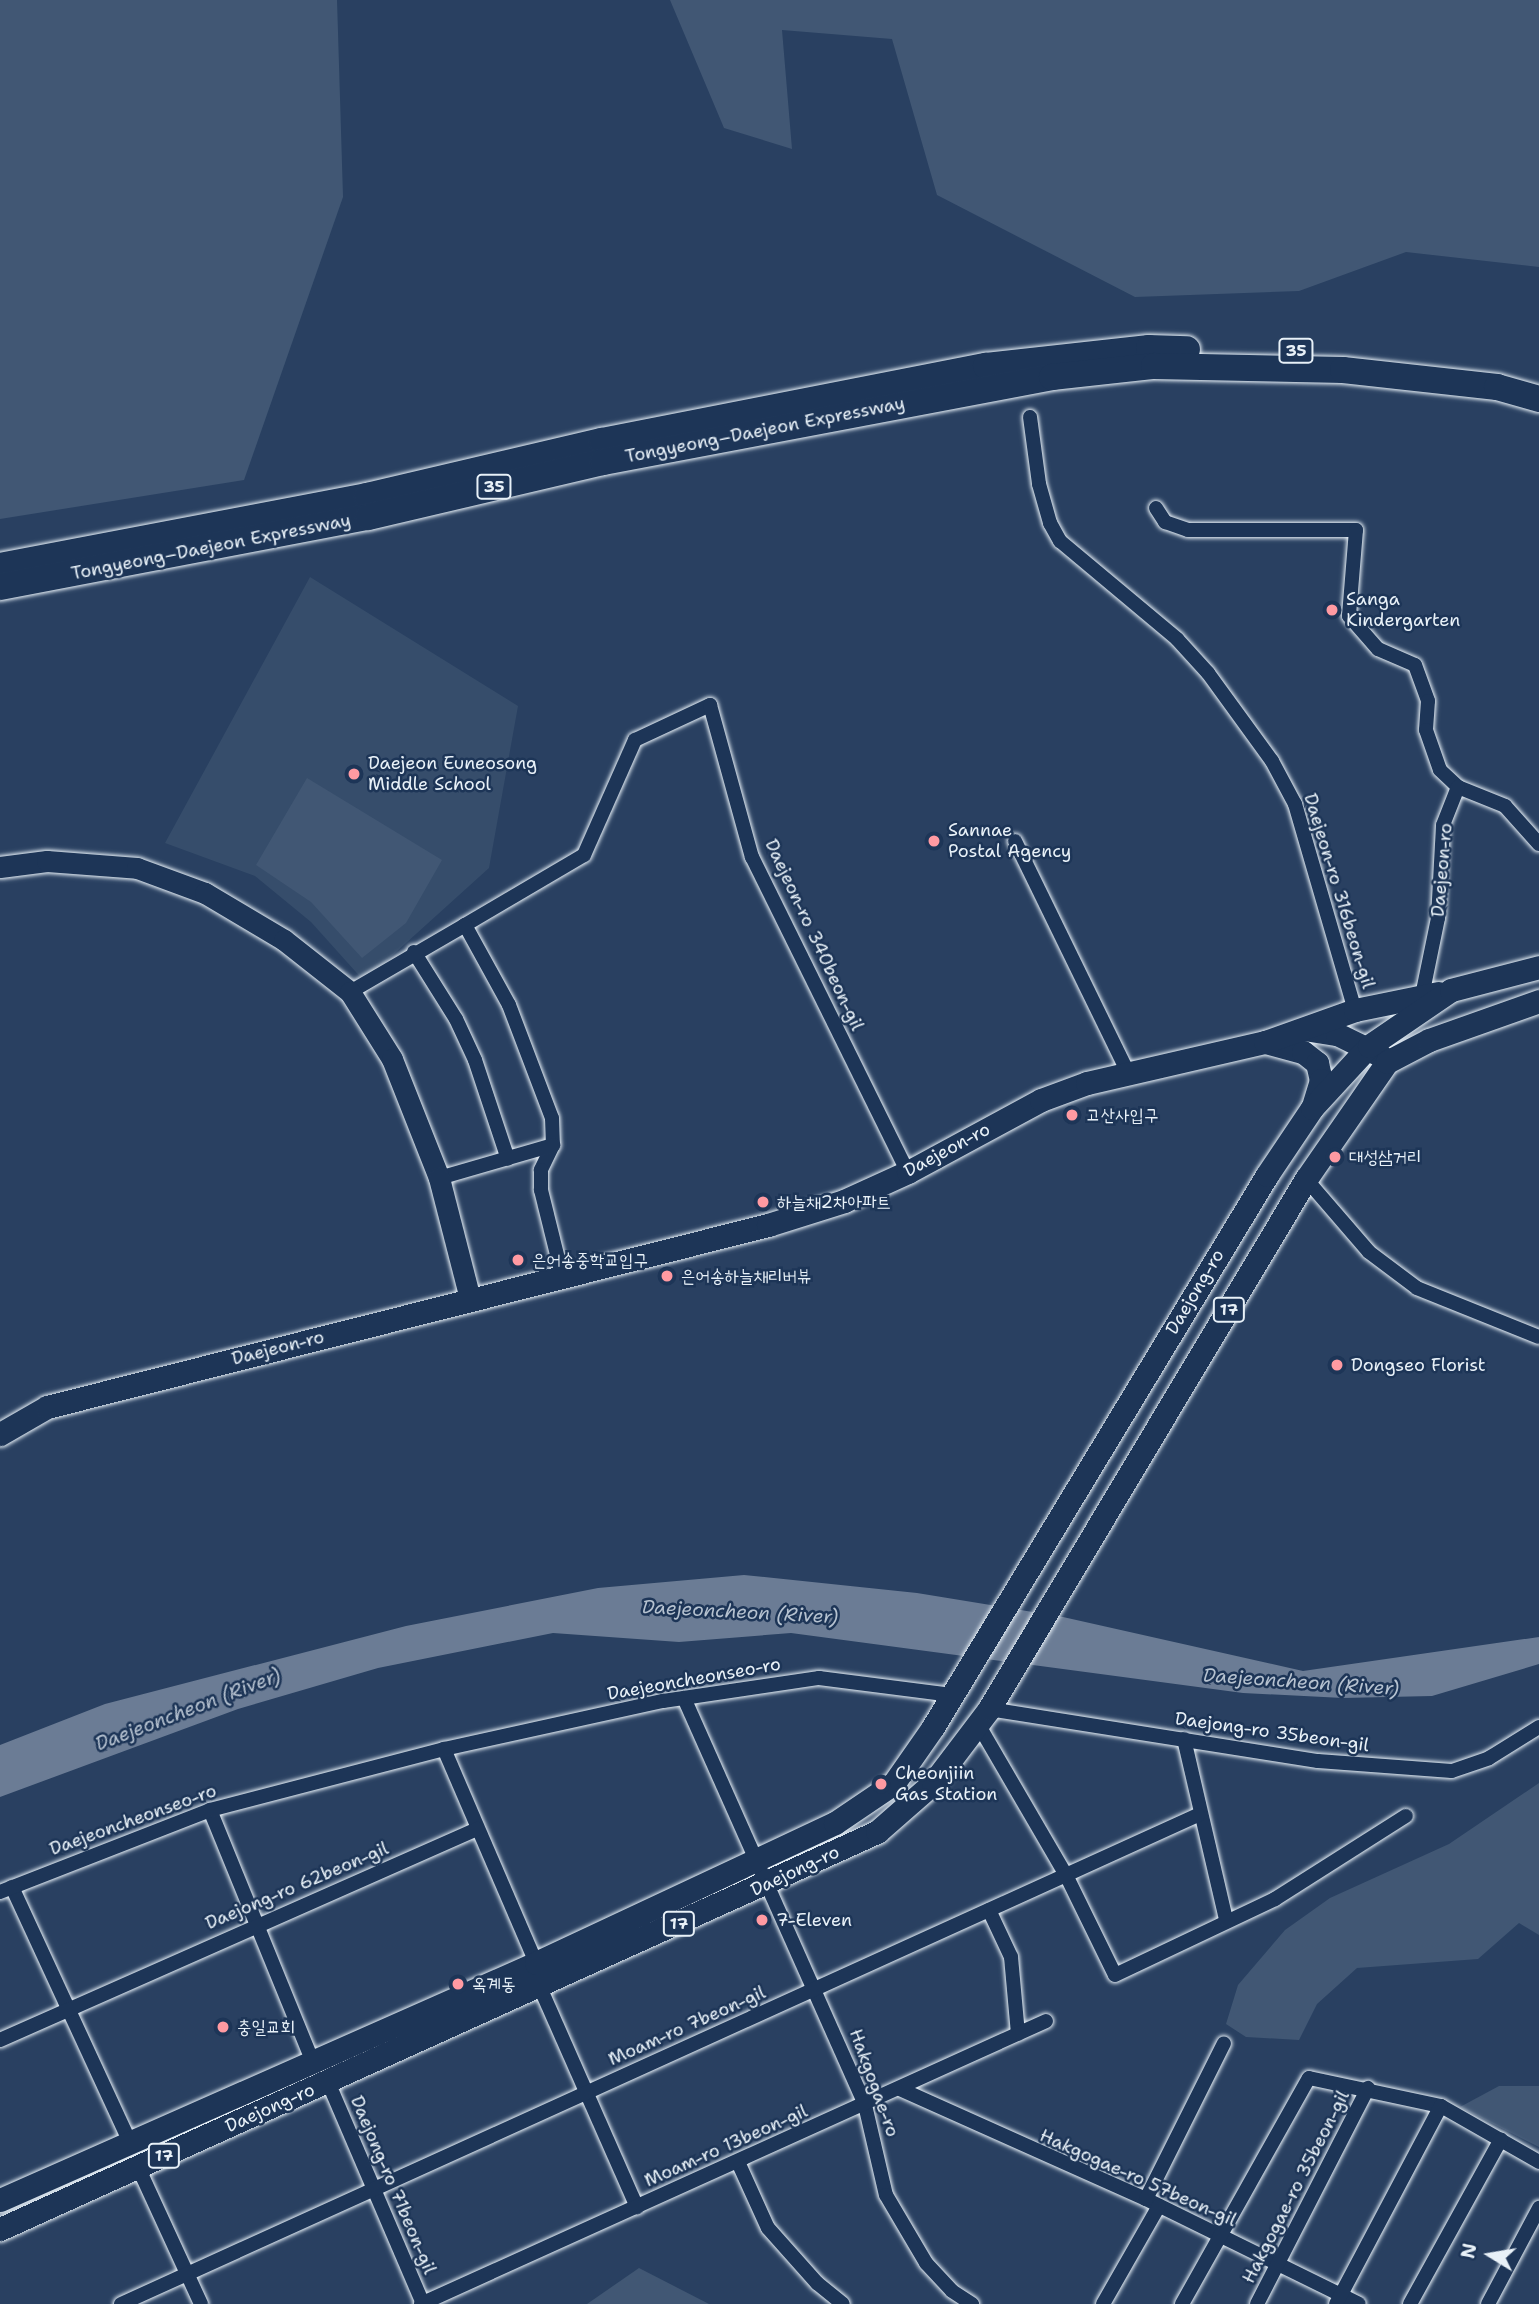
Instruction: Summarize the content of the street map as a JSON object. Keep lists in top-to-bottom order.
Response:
{
  "streets": {
    "highway": ["35", "Tongyeong–Daejeon Expressway"],
    "main road": ["Daejeon-ro", "Daejong-ro", "17"],
    "street": [
      "Daejeon-ro 316beon-gil",
      "Daejeon-ro 340beon-gil",
      "Daejeoncheonseo-ro",
      "Daejong-ro 35beon-gil",
      "Daejong-ro 62beon-gil",
      "Moam-ro 7beon-gil",
      "Hakgogae-ro",
      "Moam-ro 13beon-gil",
      "Hakgogae-ro 57beon-gil",
      "Daejong-ro 71beon-gil",
      "Hakgogae-ro 35beon-gil"
    ]
  },
  "crossings": [
    ["Daejeon-ro", "Daejeon-ro 340beon-gil"],
    ["Daejeon-ro", "Daejong-ro"],
    ["Daejeon-ro", "17"],
    ["Daejong-ro", "17"],
    ["Daejong-ro", "Daejeoncheonseo-ro"],
    ["Daejong-ro", "Daejong-ro 35beon-gil"],
    ["Daejong-ro", "Daejong-ro 62beon-gil"],
    ["Daejong-ro", "Hakgogae-ro"],
    ["Daejong-ro", "Daejong-ro 71beon-gil"],
    ["17", "Daejong-ro 35beon-gil"],
    ["Moam-ro 7beon-gil", "Hakgogae-ro"],
    ["Moam-ro 7beon-gil", "Daejong-ro 71beon-gil"],
    ["Hakgogae-ro", "Moam-ro 13beon-gil"],
    ["Moam-ro 13beon-gil", "Hakgogae-ro 57beon-gil"],
    ["Moam-ro 13beon-gil", "Daejong-ro 71beon-gil"],
    ["Hakgogae-ro 57beon-gil", "Hakgogae-ro 35beon-gil"]
  ],
  "water": ["Daejeoncheon (River)"],
  "places": [
    "Sanga Kindergarten",
    "Daejeon Euneosong Middle School",
    "Sannae Postal Agency",
    "고산사입구",
    "대성삼거리",
    "하늘채2차아파트",
    "은어송중학교입구",
    "은어송하늘채리버뷰",
    "Dongseo Florist",
    "Cheonjiin Gas Station",
    "7-Eleven",
    "옥계동",
    "충일교회"
  ],
  "north": "left"
}
